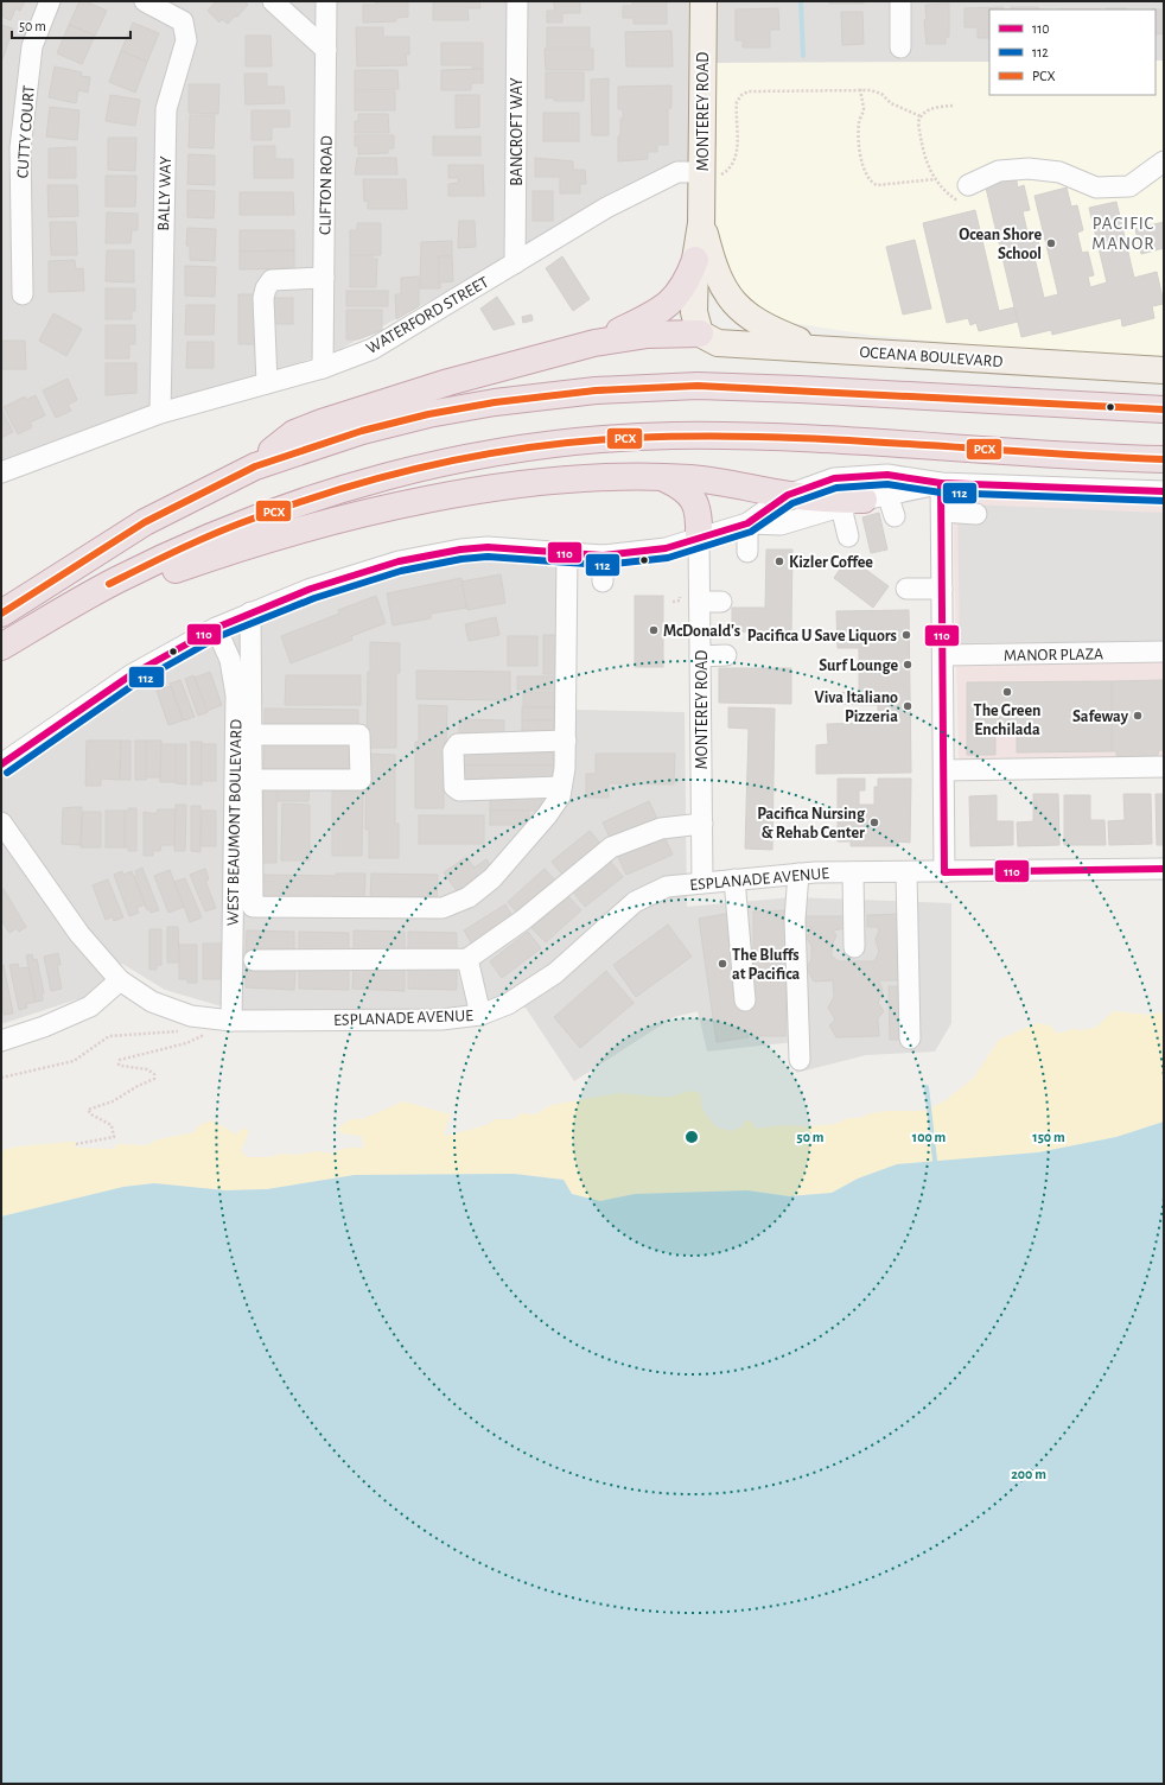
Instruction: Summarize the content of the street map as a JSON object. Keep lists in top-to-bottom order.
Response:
{
  "streets": {
    "main road": ["MONTEREY ROAD", "OCEANA BOULEVARD"],
    "street": [
      "CUTTY COURT",
      "BANCROFT WAY",
      "CLIFTON ROAD",
      "BALLY WAY",
      "WATERFORD STREET",
      "MANOR PLAZA",
      "WEST BEAUMONT BOULEVARD",
      "ESPLANADE AVENUE"
    ]
  },
  "crossings": [
    ["MONTEREY ROAD", "WATERFORD STREET"],
    ["MONTEREY ROAD", "OCEANA BOULEVARD"],
    ["MONTEREY ROAD", "ESPLANADE AVENUE"],
    ["BANCROFT WAY", "WATERFORD STREET"],
    ["CLIFTON ROAD", "WATERFORD STREET"],
    ["BALLY WAY", "WATERFORD STREET"],
    ["WEST BEAUMONT BOULEVARD", "ESPLANADE AVENUE"]
  ],
  "districts": ["PACIFIC MANOR"],
  "places": [
    "Ocean Shore School",
    "Kizler Coffee",
    "McDonald's",
    "Pacifica U Save Liquors",
    "Surf Lounge",
    "The Green Enchilada",
    "Viva Italiano Pizzeria",
    "Safeway",
    "Pacifica Nursing & Rehab Center",
    "The Bluffs at Pacifica"
  ],
  "lines": ["transit line PCX", "transit line 110", "transit line 112"],
  "legend": ["110", "112", "PCX"],
  "scale_bar": "50 m",
  "rings": [
    "50 m",
    "100 m",
    "150 m",
    "200 m"
  ]
}
